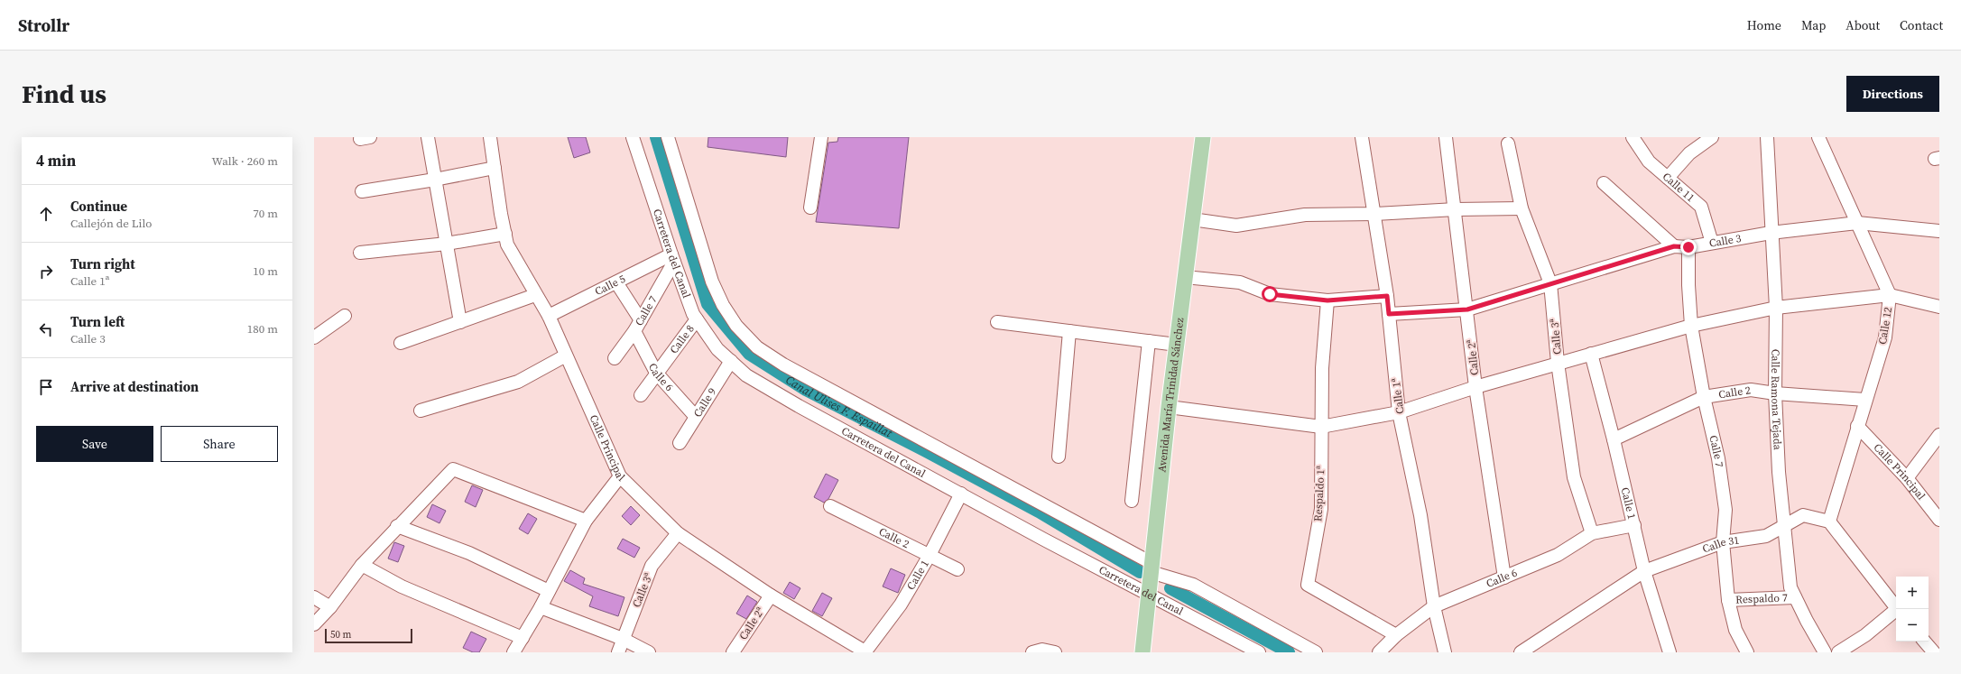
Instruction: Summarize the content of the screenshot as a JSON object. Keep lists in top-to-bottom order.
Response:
{
  "streets": {
    "main road": ["Avenida María Trinidad Sánchez"],
    "street": [
      "Calle 11",
      "Calle 3",
      "Carretera del Canal",
      "Calle 5",
      "Calle 7",
      "Calle 12",
      "Calle 3ª",
      "Calle 8",
      "Calle 2ª",
      "Calle 6",
      "Calle 2",
      "Calle 1ª",
      "Calle Ramona Tejada",
      "Calle 9",
      "Calle Principal",
      "Respaldo 1ª",
      "Calle 1",
      "Calle 31",
      "Respaldo 7"
    ]
  },
  "crossings": [
    ["Calle 11", "Calle 3"],
    ["Calle 3", "Calle 7"],
    ["Calle 3", "Calle 12"],
    ["Calle 3", "Calle 3ª"],
    ["Calle 3", "Calle 2ª"],
    ["Calle 3", "Calle 1ª"],
    ["Calle 3", "Calle Ramona Tejada"],
    ["Carretera del Canal", "Calle 5"],
    ["Carretera del Canal", "Calle 7"],
    ["Carretera del Canal", "Calle 8"],
    ["Carretera del Canal", "Avenida María Trinidad Sánchez"],
    ["Carretera del Canal", "Calle 9"],
    ["Carretera del Canal", "Calle 1"],
    ["Calle 5", "Calle 7"],
    ["Calle 5", "Calle 6"],
    ["Calle 5", "Calle Principal"],
    ["Calle 7", "Calle 6"],
    ["Calle 7", "Calle 2"],
    ["Calle 7", "Calle 31"],
    ["Calle 7", "Respaldo 7"],
    ["Calle 12", "Calle 2"],
    ["Calle 12", "Calle Principal"],
    ["Calle 12", "Calle 31"],
    ["Calle 3ª", "Calle 6"],
    ["Calle 3ª", "Calle Principal"],
    ["Calle 8", "Calle 6"],
    ["Calle 2ª", "Calle 6"],
    ["Calle 2ª", "Calle Principal"],
    ["Calle 6", "Calle 1ª"],
    ["Calle 6", "Calle 9"],
    ["Calle 6", "Respaldo 1ª"],
    ["Calle 6", "Calle 1"],
    ["Calle 2", "Calle Ramona Tejada"],
    ["Calle 2", "Calle 1"],
    ["Calle Ramona Tejada", "Calle 31"],
    ["Calle Ramona Tejada", "Respaldo 7"],
    ["Calle Principal", "Calle 1"],
    ["Calle 1", "Calle 31"]
  ],
  "water": ["Canal Ulises F. Espaillat"],
  "scale_bar": "50 m",
  "page": {
    "header": "Strollr",
    "nav": [
      "Home",
      "Map",
      "About",
      "Contact"
    ],
    "buttons": [
      "Directions",
      ["Save", "Share"]
    ],
    "title": "Find us",
    "heading": ["4 min", "Walk · 260 m"],
    "list": [
      ["Continue", "Callejón de Lilo", "70 m"],
      ["Turn right", "Calle 1ª", "10 m"],
      ["Turn left", "Calle 3", "180 m"],
      "Arrive at destination"
    ],
    "map_buttons": ["+", "−"],
    "scale": "50 m"
  }
}
